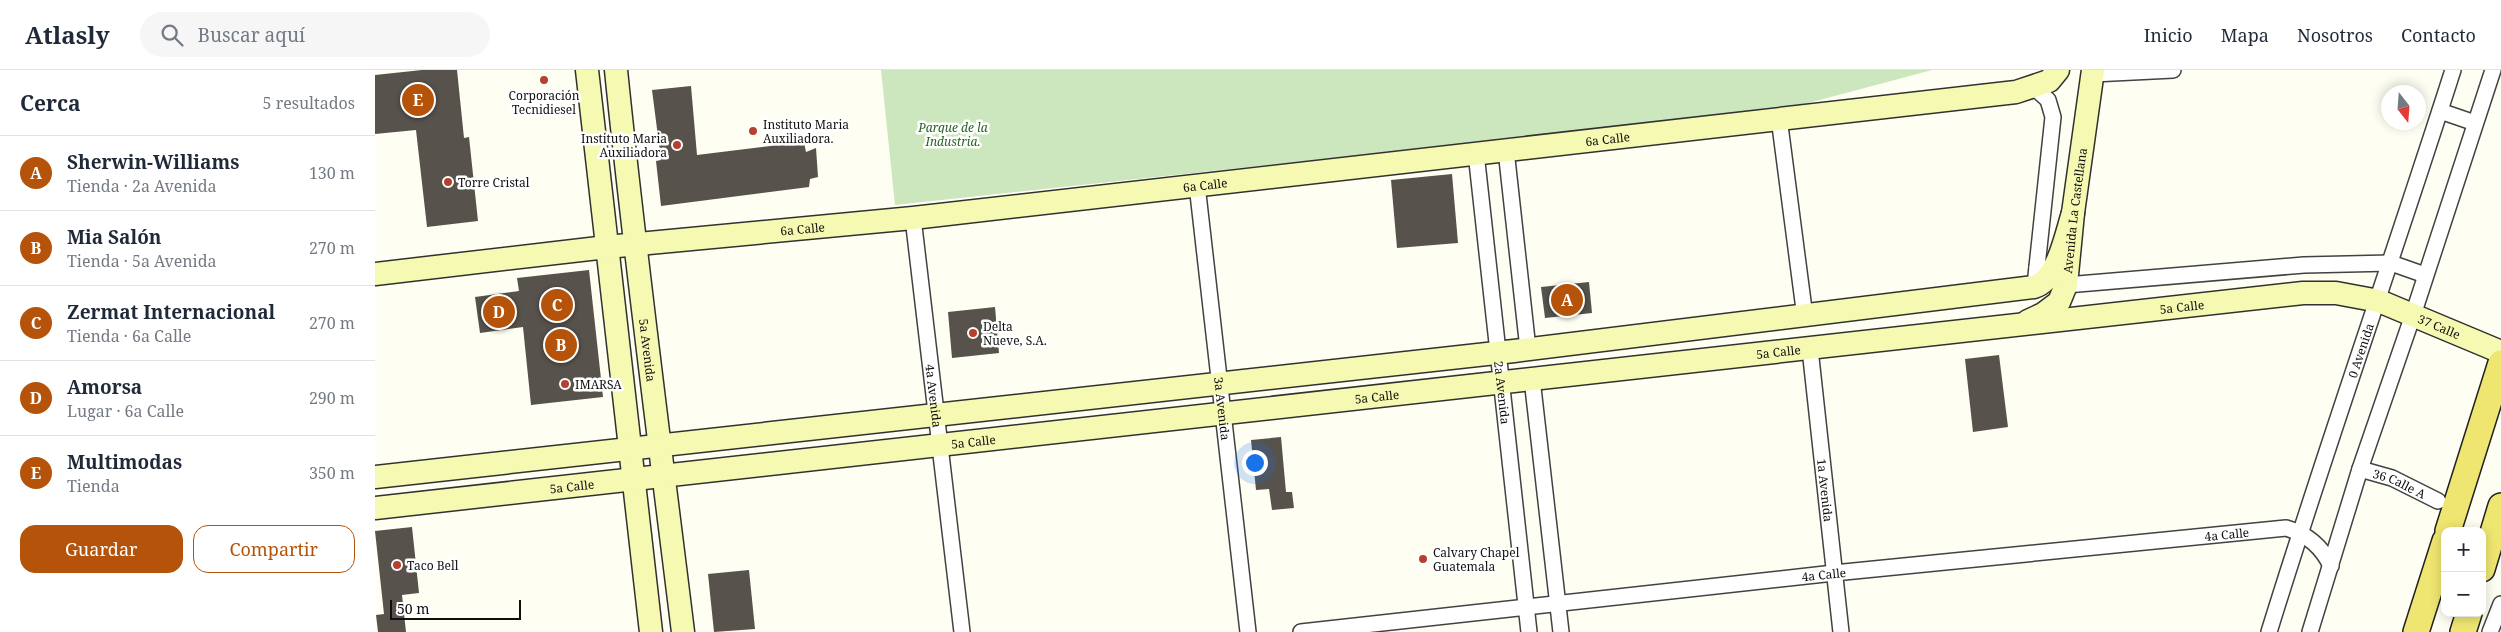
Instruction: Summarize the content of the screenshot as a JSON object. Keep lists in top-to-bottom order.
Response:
{
  "streets": {
    "main road": [
      "6a Calle",
      "Avenida La Castellana",
      "5a Calle",
      "37 Calle",
      "5a Avenida"
    ],
    "street": [
      "0 Avenida",
      "2a Avenida",
      "4a Avenida",
      "3a Avenida",
      "36 Calle A",
      "1a Avenida",
      "4a Calle"
    ]
  },
  "crossings": [
    ["6a Calle", "Avenida La Castellana"],
    ["6a Calle", "5a Avenida"],
    ["6a Calle", "2a Avenida"],
    ["6a Calle", "4a Avenida"],
    ["6a Calle", "3a Avenida"],
    ["Avenida La Castellana", "5a Calle"],
    ["5a Calle", "37 Calle"],
    ["5a Calle", "5a Avenida"],
    ["5a Calle", "0 Avenida"],
    ["5a Calle", "2a Avenida"],
    ["5a Calle", "4a Avenida"],
    ["5a Calle", "3a Avenida"],
    ["5a Calle", "1a Avenida"],
    ["37 Calle", "0 Avenida"],
    ["0 Avenida", "4a Calle"],
    ["2a Avenida", "4a Calle"],
    ["1a Avenida", "4a Calle"]
  ],
  "parks": ["Parque de la Industria."],
  "places": [
    "Corporación Tecnidiesel",
    "Instituto Maria Auxiliadora.",
    "Instituto Maria Auxiliadora",
    "Torre Cristal",
    "Delta Nueve, S.A.",
    "IMARSA",
    "Calvary Chapel Guatemala",
    "Taco Bell"
  ],
  "scale_bar": "50 m",
  "north": "bottom",
  "page": {
    "header": "Atlasly",
    "search": "Buscar aquí",
    "nav": [
      "Inicio",
      "Mapa",
      "Nosotros",
      "Contacto"
    ],
    "heading": ["Cerca", "5 resultados"],
    "pins": [
      "E",
      "A",
      "C",
      "D",
      "B"
    ],
    "list": [
      {
        "mark": "A",
        "name": "Sherwin-Williams",
        "note": "Tienda · 2a Avenida",
        "value": "130 m"
      },
      {
        "mark": "B",
        "name": "Mia Salón",
        "note": "Tienda · 5a Avenida",
        "value": "270 m"
      },
      {
        "mark": "C",
        "name": "Zermat Internacional",
        "note": "Tienda · 6a Calle",
        "value": "270 m"
      },
      {
        "mark": "D",
        "name": "Amorsa",
        "note": "Lugar · 6a Calle",
        "value": "290 m"
      },
      {
        "mark": "E",
        "name": "Multimodas",
        "note": "Tienda",
        "value": "350 m"
      }
    ],
    "buttons": ["Guardar", "Compartir"],
    "map_buttons": ["+", "−"],
    "scale": "50 m"
  }
}
